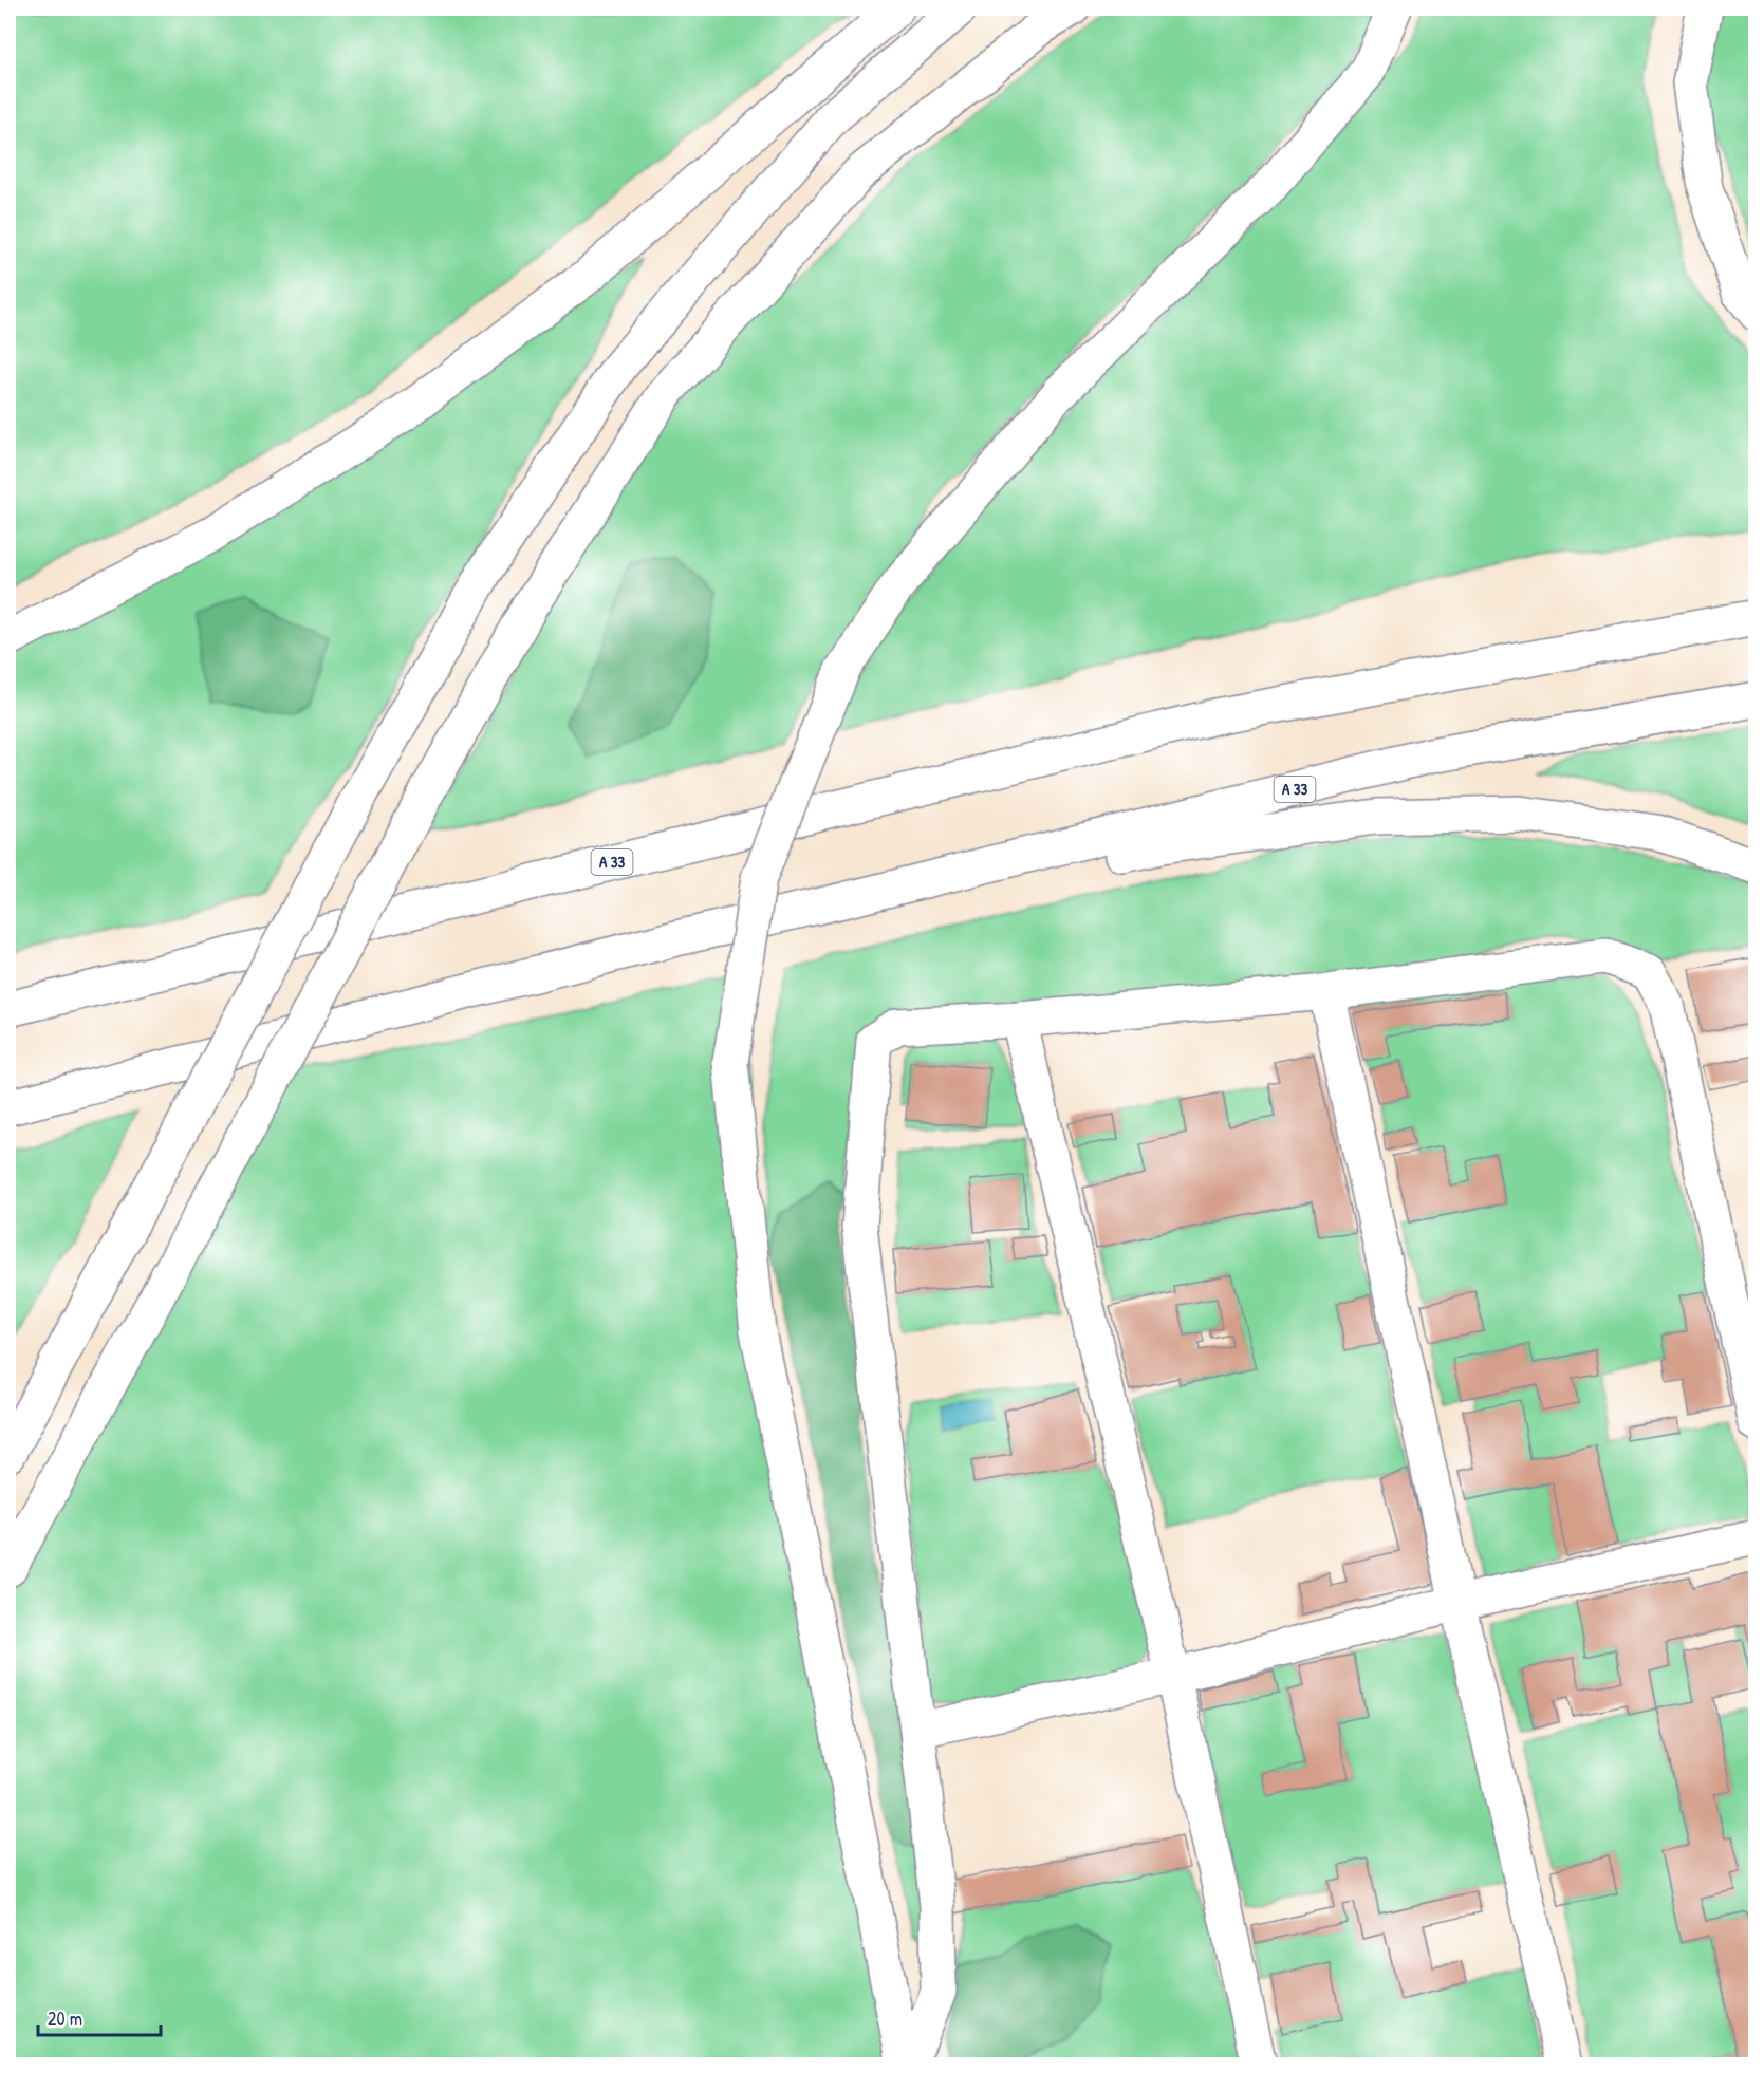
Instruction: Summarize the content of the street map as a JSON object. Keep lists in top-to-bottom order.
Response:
{
  "streets": {
    "main road": ["A 33"]
  },
  "scale_bar": "20 m"
}
